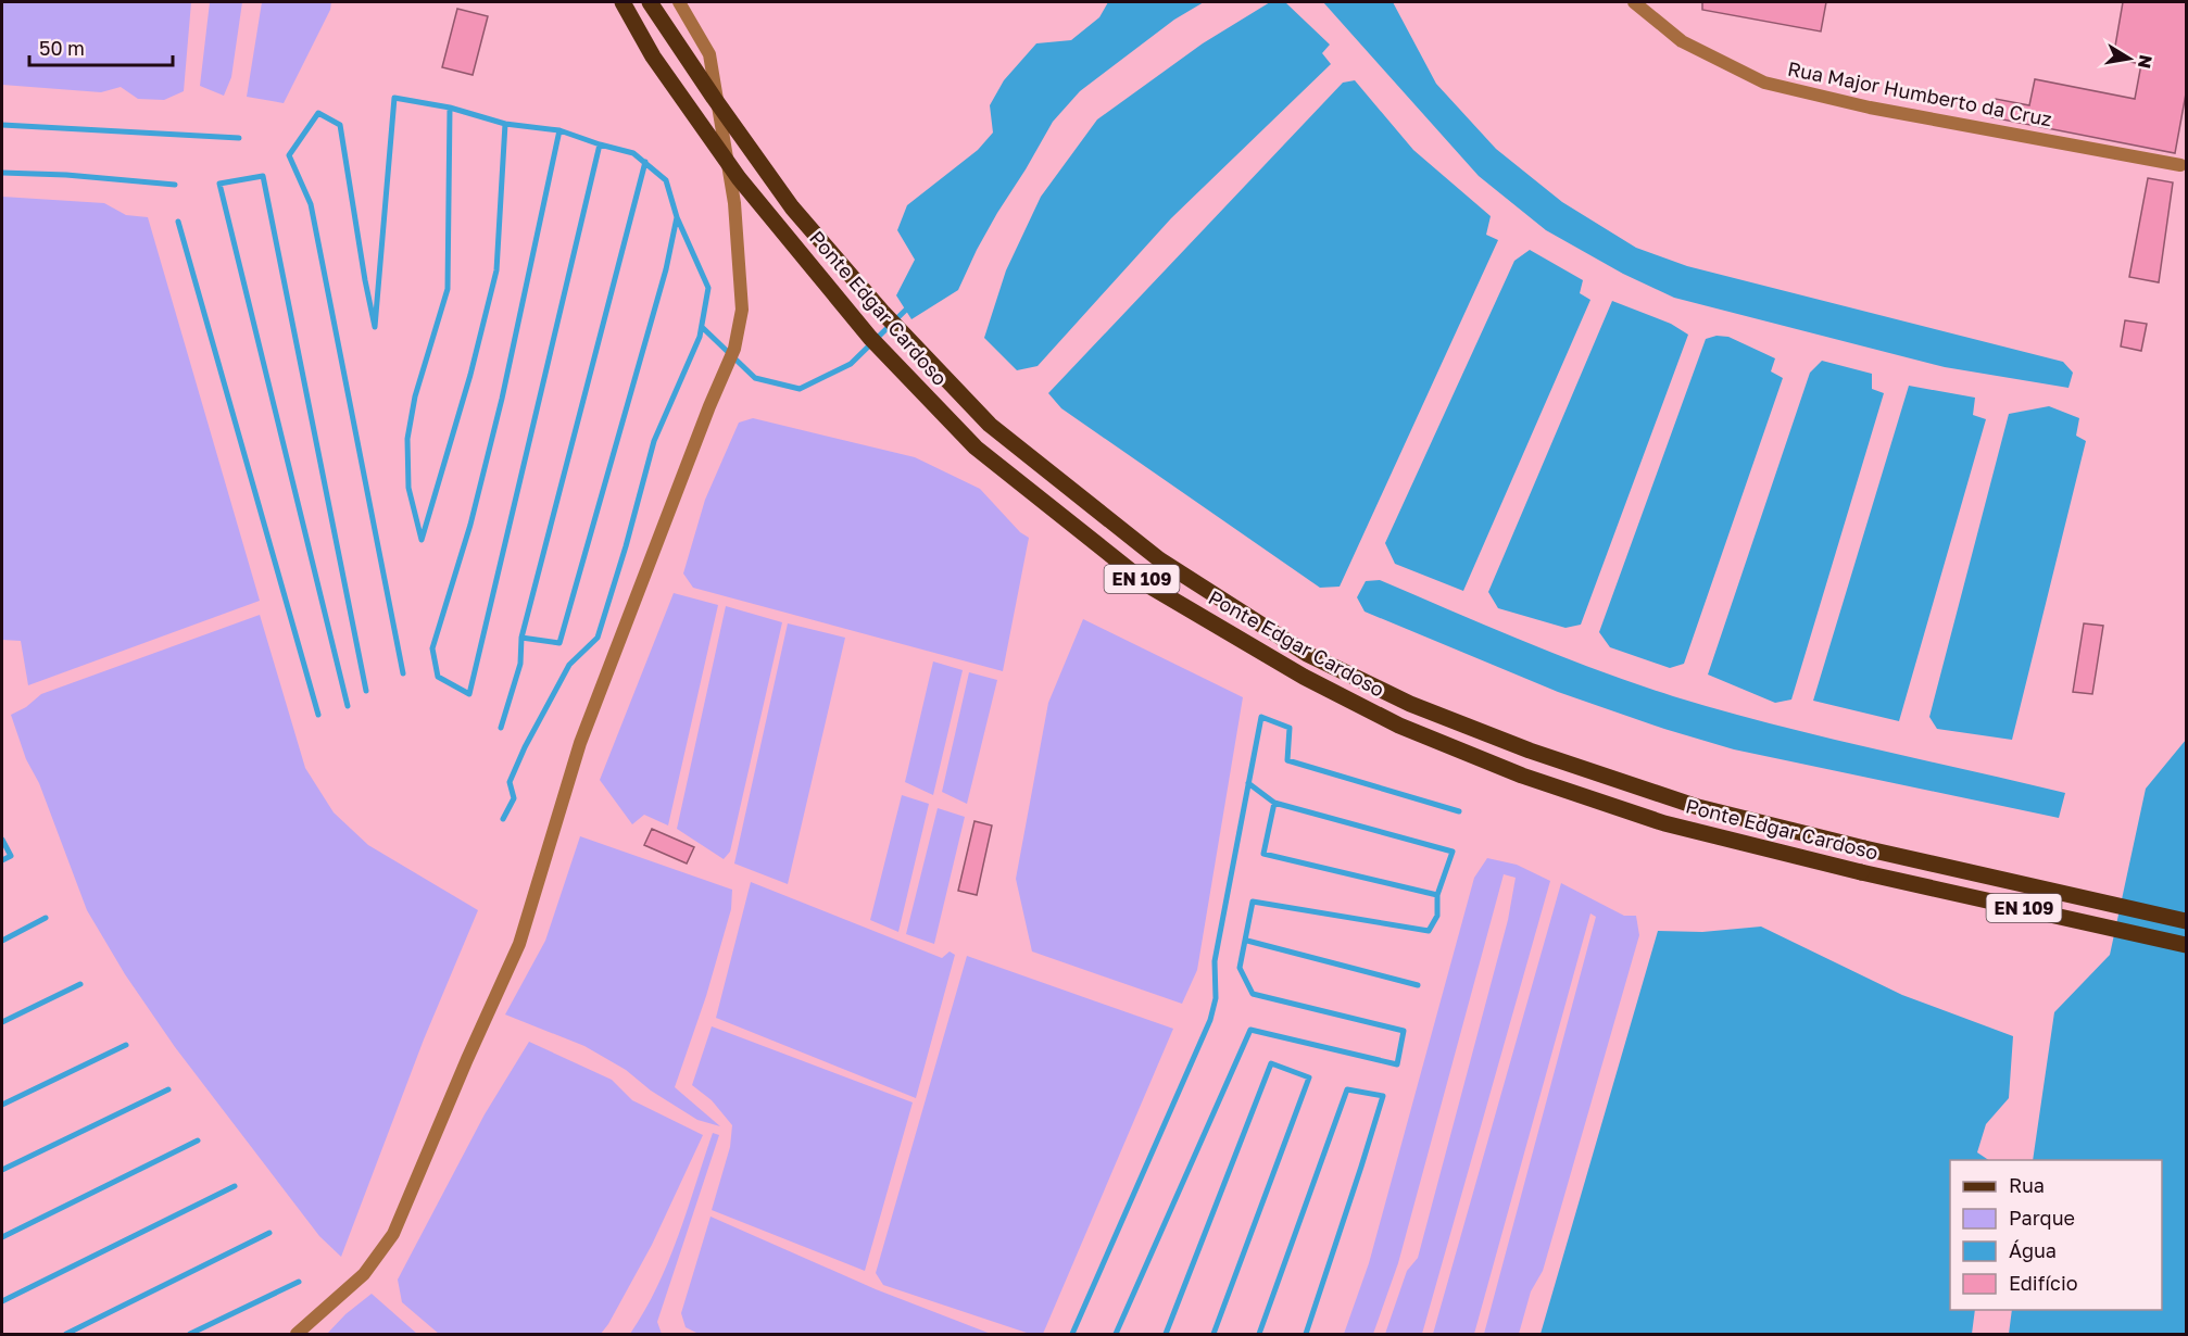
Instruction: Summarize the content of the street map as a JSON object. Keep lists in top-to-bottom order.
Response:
{
  "streets": {
    "main road": ["Ponte Edgar Cardoso", "EN 109"],
    "street": ["Rua Major Humberto da Cruz"]
  },
  "legend": [
    "Rua",
    "Parque",
    "Água",
    "Edifício"
  ],
  "scale_bar": "50 m",
  "north": "right"
}
